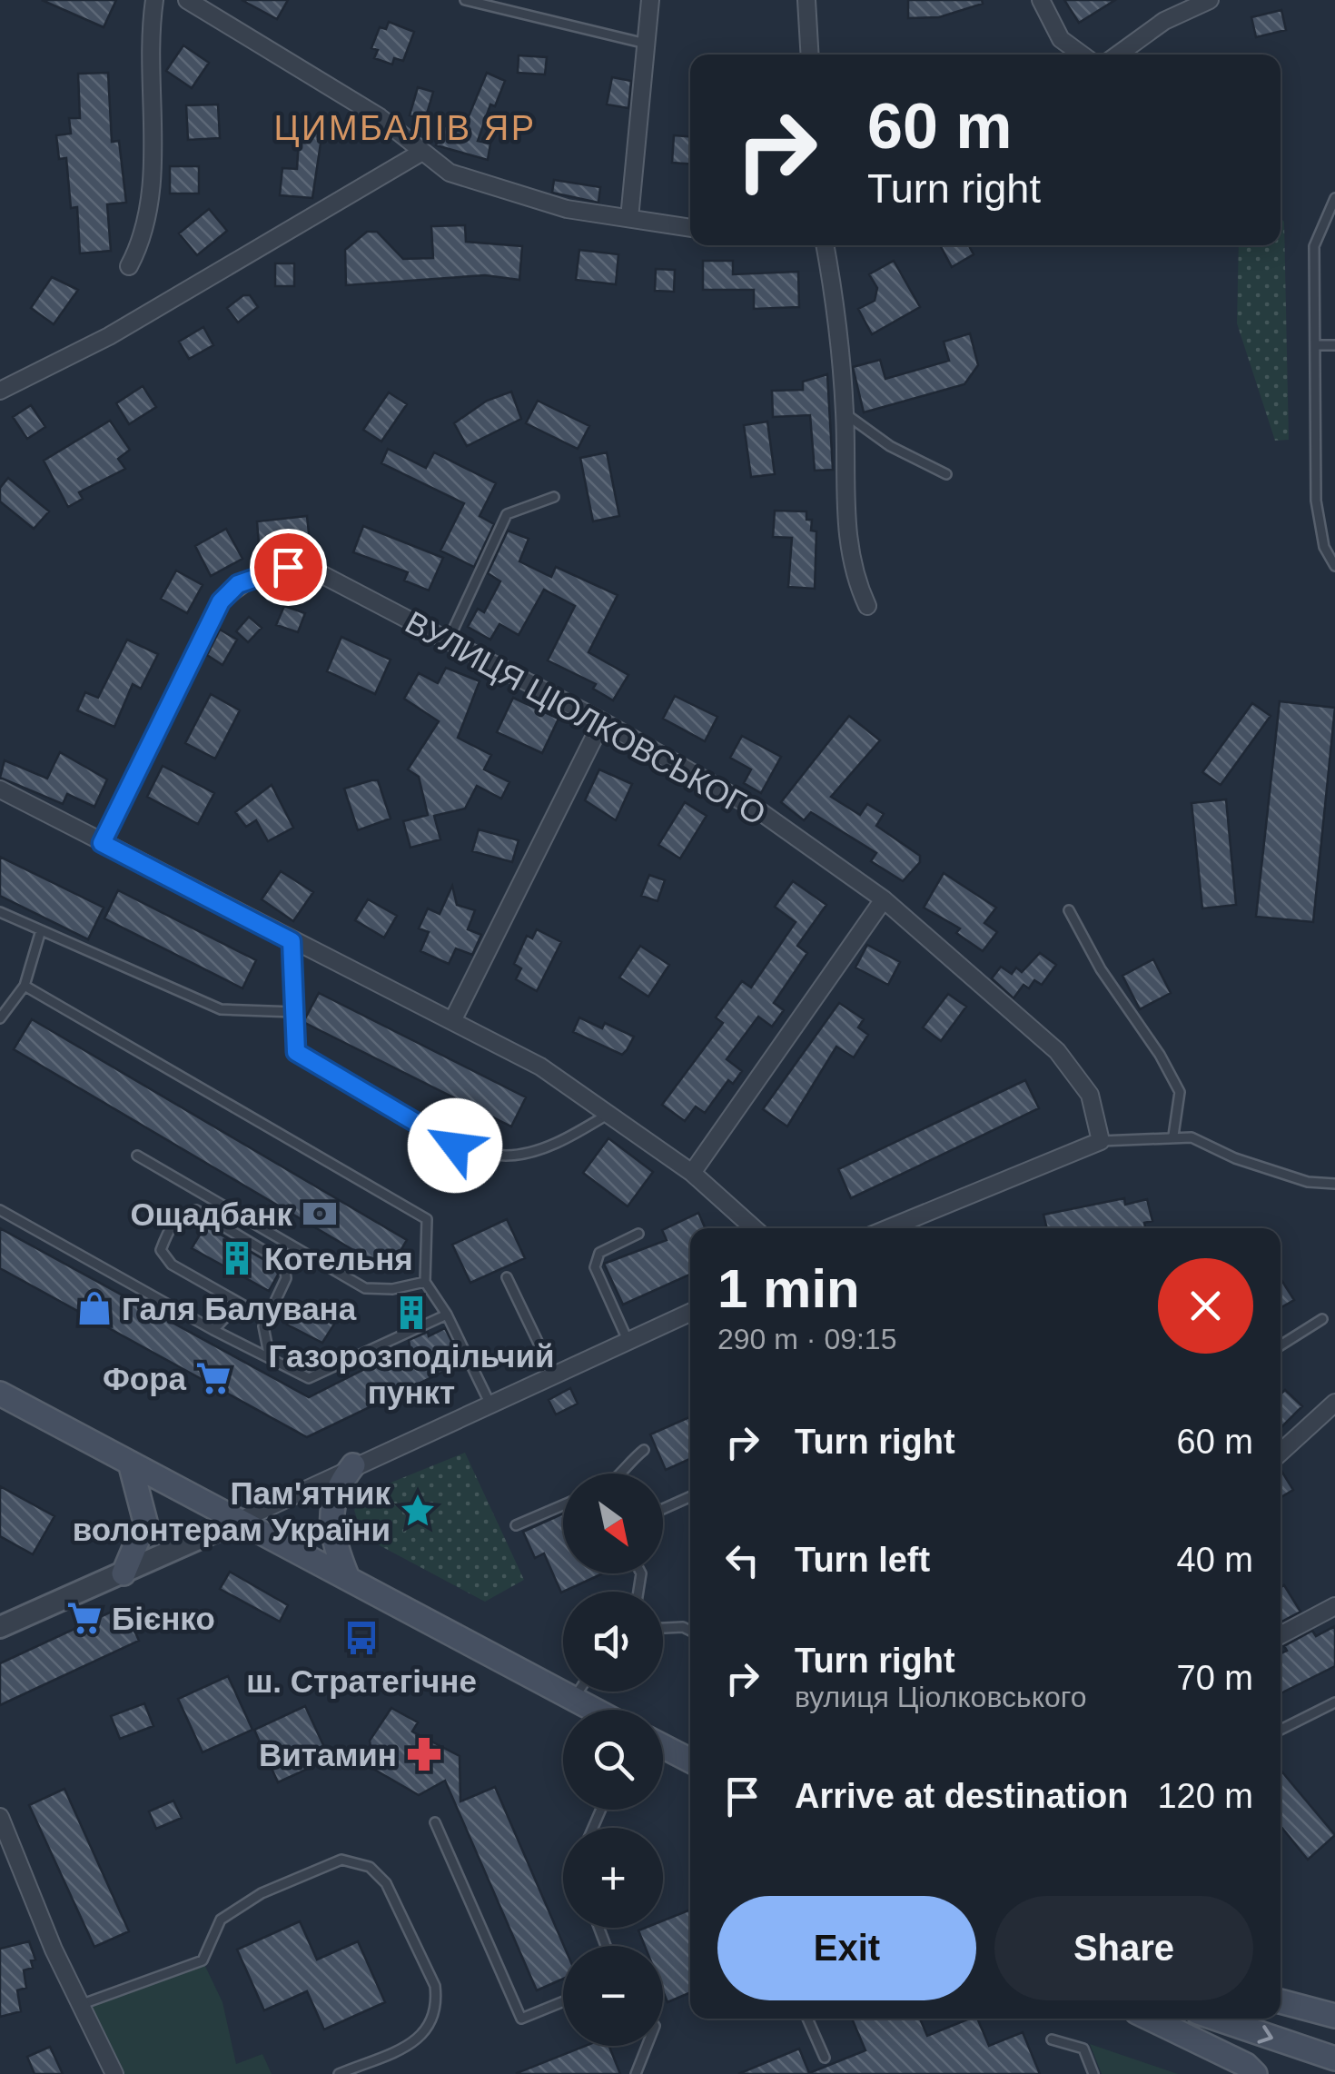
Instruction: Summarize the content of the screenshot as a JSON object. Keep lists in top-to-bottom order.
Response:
{
  "streets": {
    "street": ["ВУЛИЦЯ ЦІОЛКОВСЬКОГО"]
  },
  "districts": ["ЦИМБАЛІВ ЯР"],
  "places": {
    "bank": ["Ощадбанк"],
    "building": ["Котельня", "Газорозподільчий пункт"],
    "shop": ["Галя Балувана"],
    "supermarket": ["Фора", "Бієнко"],
    "place": ["Пам'ятник волонтерам України"],
    "bus stop": ["ш. Стратегічне"],
    "pharmacy": ["Витамин"]
  },
  "north": "bottom right",
  "page": {
    "turn": ["60 m", "Turn right"],
    "heading": ["1 min", "290 m · 09:15"],
    "list": [
      {
        "name": "Turn right",
        "value": "60 m"
      },
      {
        "name": "Turn left",
        "value": "40 m"
      },
      {
        "name": "Turn right",
        "note": "вулиця Ціолковського",
        "value": "70 m"
      },
      {
        "name": "Arrive at destination",
        "value": "120 m"
      }
    ],
    "map_buttons": ["+", "−"],
    "buttons": ["Exit", "Share"]
  }
}
